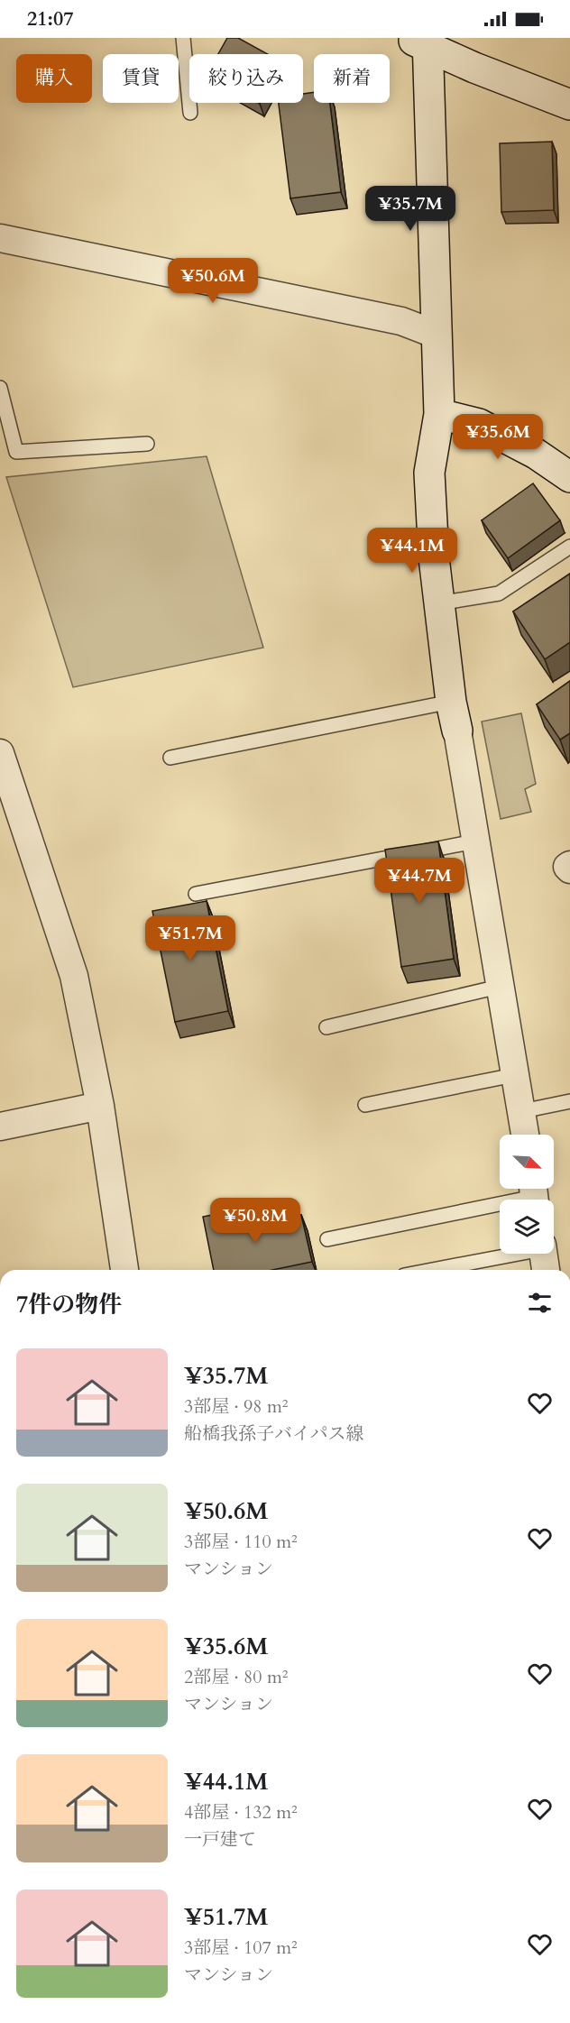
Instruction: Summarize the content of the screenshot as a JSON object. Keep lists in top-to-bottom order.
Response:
{
  "north": "bottom right",
  "page": {
    "status": "21:07",
    "chip": [
      "購入",
      "賃貸",
      "絞り込み",
      "新着"
    ],
    "price": [
      "¥35.7M",
      "¥50.6M",
      "¥35.6M",
      "¥44.1M",
      "¥44.7M",
      "¥51.7M",
      "¥50.8M"
    ],
    "heading": "7件の物件",
    "list": [
      {
        "name": "¥35.7M",
        "note": "3部屋 · 98 m² · 船橋我孫子バイパス線"
      },
      {
        "name": "¥50.6M",
        "note": "3部屋 · 110 m² · マンション"
      },
      {
        "name": "¥35.6M",
        "note": "2部屋 · 80 m² · マンション"
      },
      {
        "name": "¥44.1M",
        "note": "4部屋 · 132 m² · 一戸建て"
      },
      {
        "name": "¥51.7M",
        "note": "3部屋 · 107 m² · マンション"
      }
    ]
  }
}
